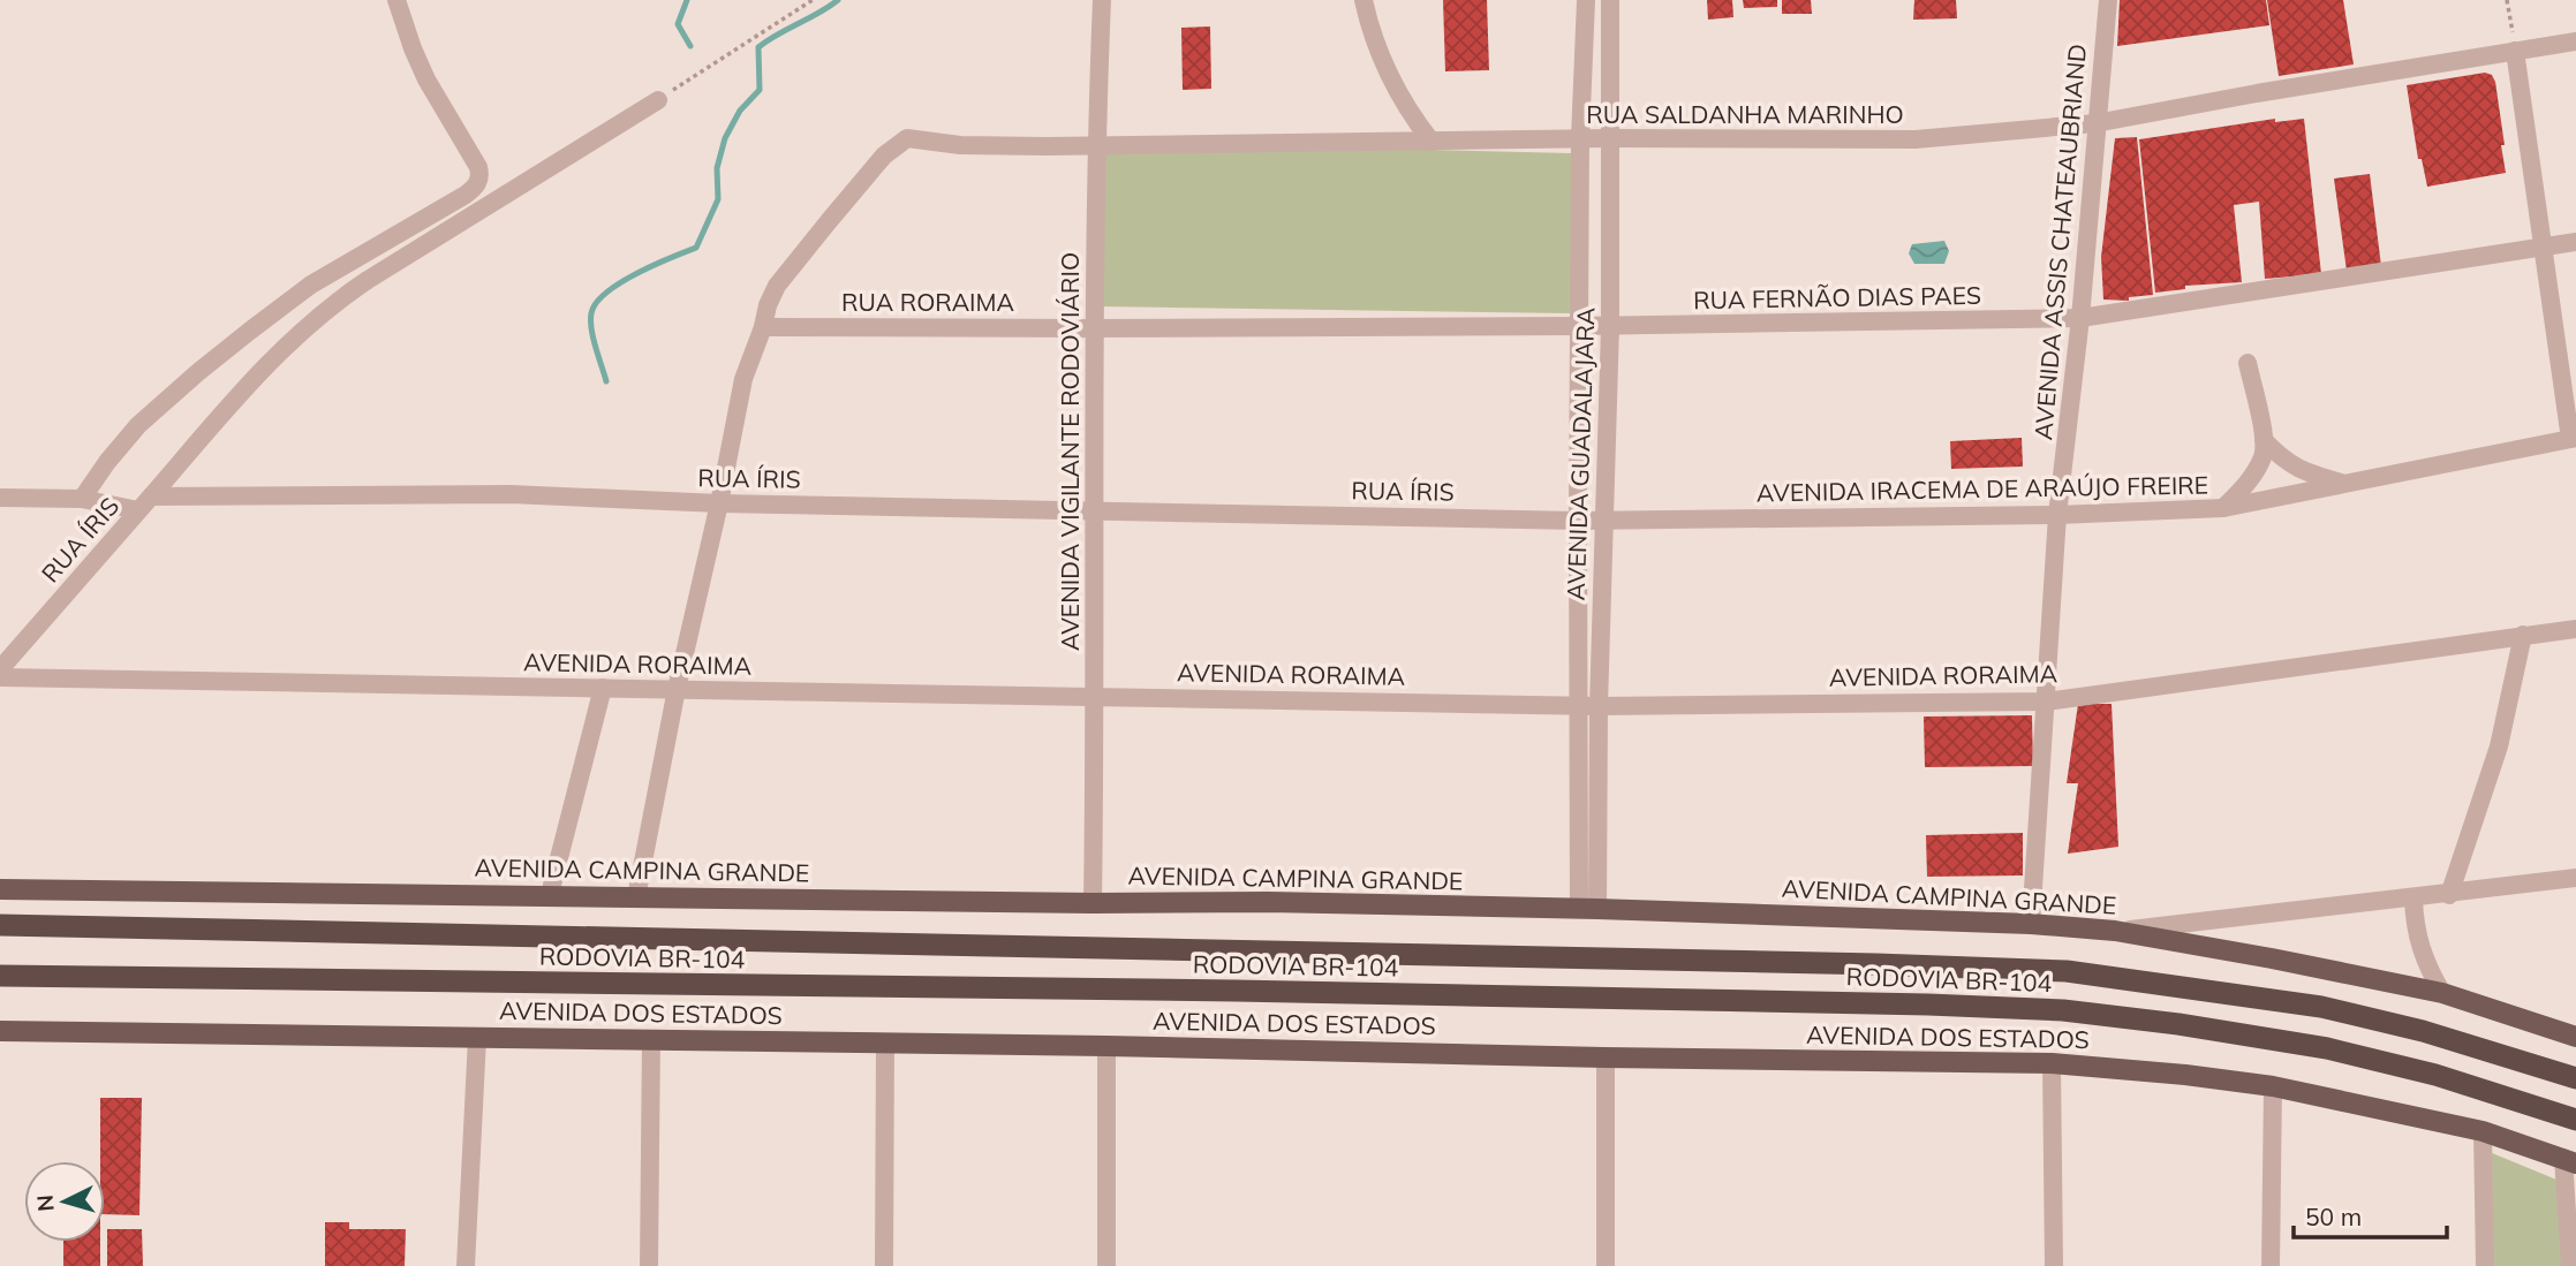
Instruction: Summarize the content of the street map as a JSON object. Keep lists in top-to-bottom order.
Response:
{
  "streets": {
    "highway": ["RODOVIA BR-104"],
    "main road": ["AVENIDA CAMPINA GRANDE", "AVENIDA DOS ESTADOS"],
    "street": [
      "RUA SALDANHA MARINHO",
      "AVENIDA ASSIS CHATEAUBRIAND",
      "RUA FERNÃO DIAS PAES",
      "RUA RORAIMA",
      "AVENIDA VIGILANTE RODOVIÁRIO",
      "AVENIDA GUADALAJARA",
      "RUA ÍRIS",
      "AVENIDA IRACEMA DE ARAÚJO FREIRE",
      "AVENIDA RORAIMA"
    ]
  },
  "crossings": [
    ["RUA SALDANHA MARINHO", "AVENIDA ASSIS CHATEAUBRIAND"],
    ["RUA SALDANHA MARINHO", "RUA RORAIMA"],
    ["RUA SALDANHA MARINHO", "AVENIDA VIGILANTE RODOVIÁRIO"],
    ["RUA SALDANHA MARINHO", "AVENIDA GUADALAJARA"],
    ["AVENIDA ASSIS CHATEAUBRIAND", "RUA FERNÃO DIAS PAES"],
    ["AVENIDA ASSIS CHATEAUBRIAND", "AVENIDA IRACEMA DE ARAÚJO FREIRE"],
    ["AVENIDA ASSIS CHATEAUBRIAND", "AVENIDA RORAIMA"],
    ["AVENIDA ASSIS CHATEAUBRIAND", "AVENIDA CAMPINA GRANDE"],
    ["RUA FERNÃO DIAS PAES", "RUA RORAIMA"],
    ["RUA FERNÃO DIAS PAES", "AVENIDA VIGILANTE RODOVIÁRIO"],
    ["RUA FERNÃO DIAS PAES", "AVENIDA GUADALAJARA"],
    ["RUA RORAIMA", "AVENIDA VIGILANTE RODOVIÁRIO"],
    ["AVENIDA VIGILANTE RODOVIÁRIO", "RUA ÍRIS"],
    ["AVENIDA VIGILANTE RODOVIÁRIO", "AVENIDA RORAIMA"],
    ["AVENIDA VIGILANTE RODOVIÁRIO", "AVENIDA CAMPINA GRANDE"],
    ["AVENIDA GUADALAJARA", "AVENIDA IRACEMA DE ARAÚJO FREIRE"],
    ["AVENIDA GUADALAJARA", "AVENIDA RORAIMA"],
    ["AVENIDA GUADALAJARA", "AVENIDA CAMPINA GRANDE"],
    ["RUA ÍRIS", "AVENIDA IRACEMA DE ARAÚJO FREIRE"]
  ],
  "scale_bar": "50 m",
  "north": "left"
}
